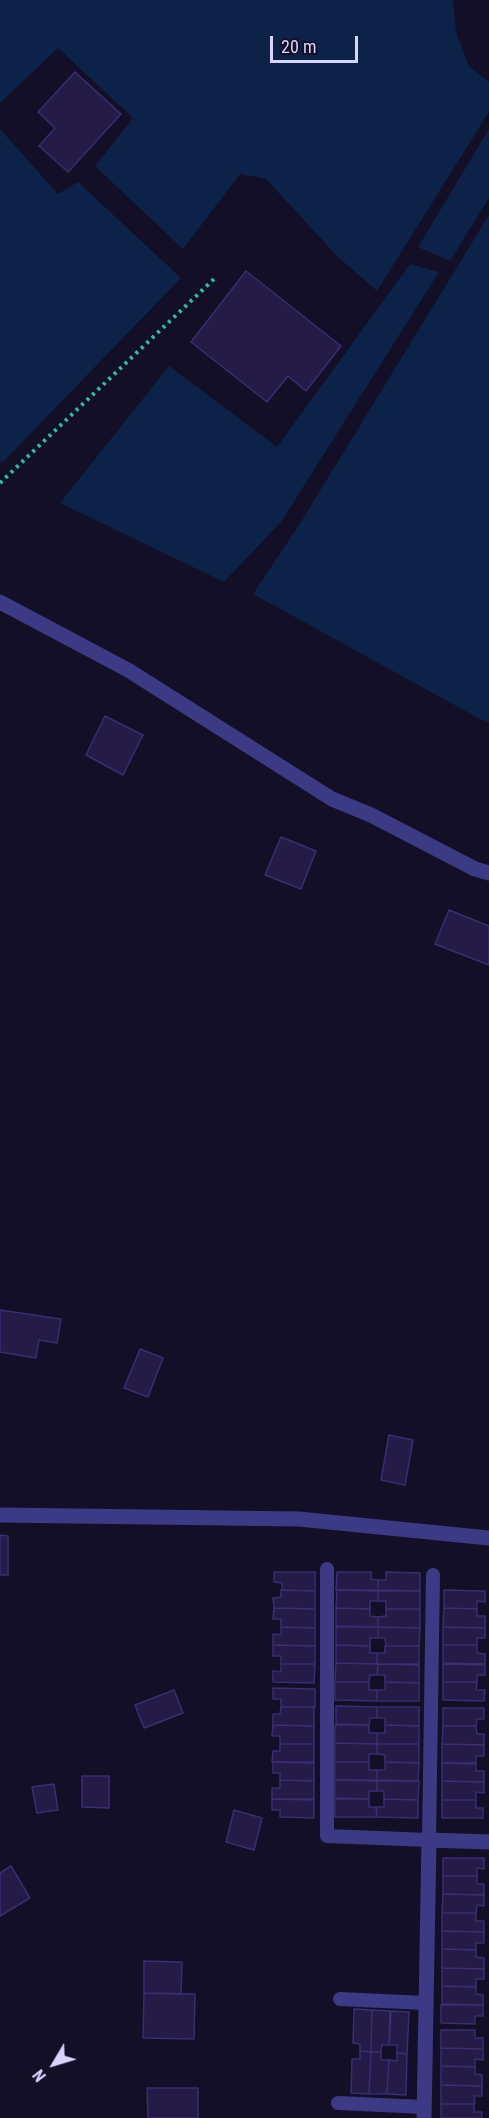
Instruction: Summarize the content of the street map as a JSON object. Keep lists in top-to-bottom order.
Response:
{
  "scale_bar": "20 m",
  "north": "bottom left"
}
